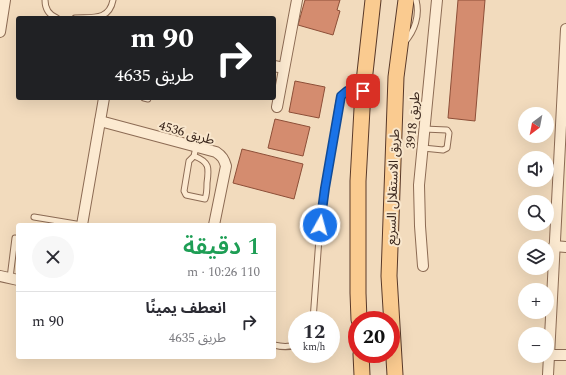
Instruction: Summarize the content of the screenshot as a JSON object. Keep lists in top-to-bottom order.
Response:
{
  "streets": {
    "main road": ["طريق الاستقلال السريع"],
    "street": ["طريق 3918", "طريق 4536"]
  },
  "north": "bottom left",
  "page": {
    "turn": ["90 m", "طريق 4635"],
    "map_buttons": ["+", "−"],
    "heading": ["1 دقيقة", "110 m · 10:26"],
    "list": [
      {
        "name": "انعطف يمينًا",
        "note": "طريق 4635",
        "value": "90 m"
      }
    ],
    "speed": "12 km/h",
    "limit": "20"
  }
}
